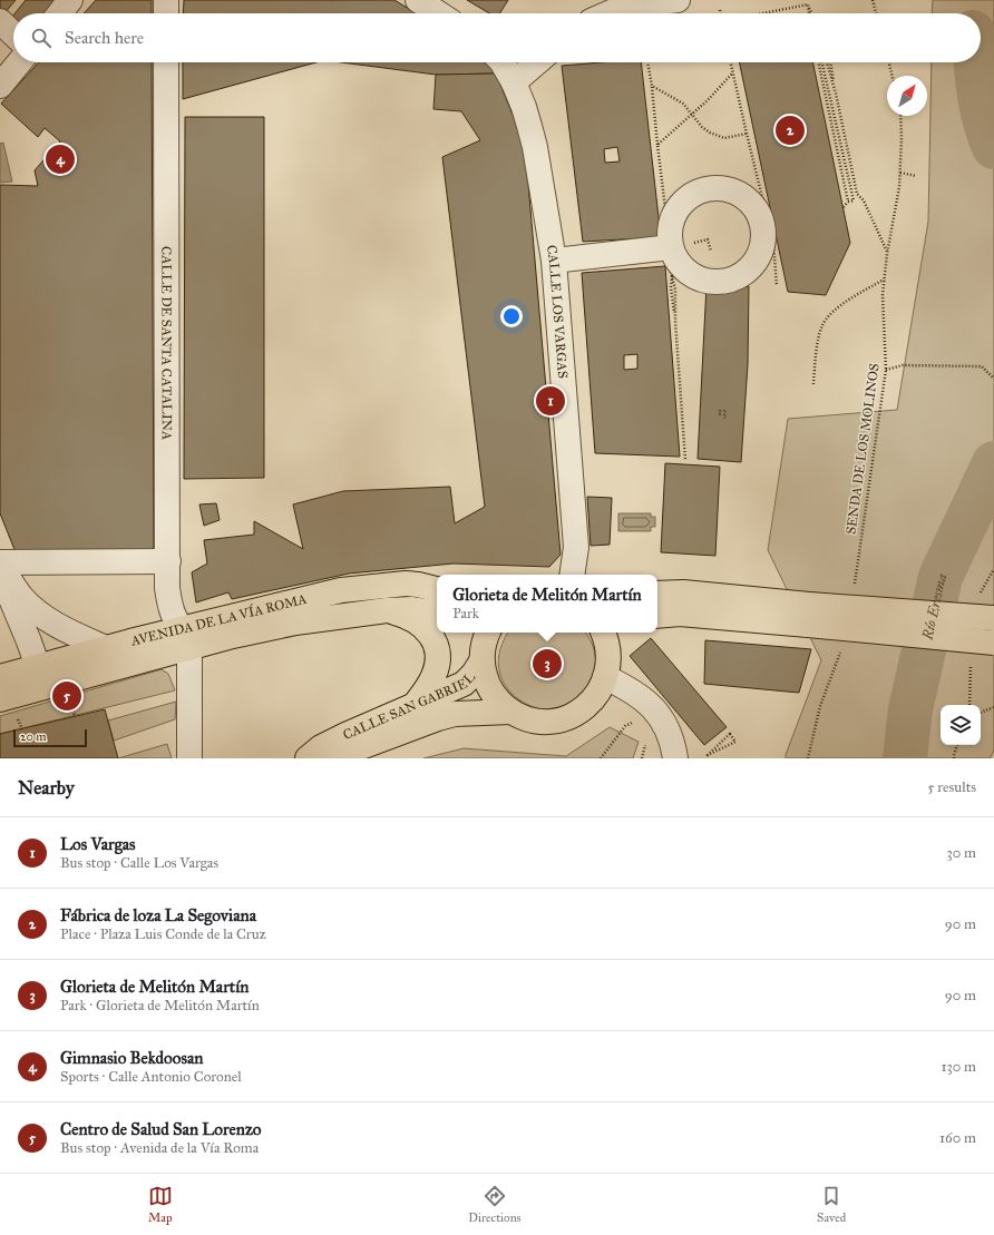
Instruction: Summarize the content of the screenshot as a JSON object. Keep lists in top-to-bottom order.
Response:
{
  "streets": {
    "main road": ["AVENIDA DE LA VÍA ROMA", "CALLE SAN GABRIEL"],
    "street": ["CALLE LOS VARGAS", "CALLE DE SANTA CATALINA"],
    "path": ["SENDA DE LOS MOLINOS"]
  },
  "crossings": [
    ["CALLE DE SANTA CATALINA", "AVENIDA DE LA VÍA ROMA"]
  ],
  "water": ["Río Eresma"],
  "house_numbers": ["13"],
  "scale_bar": "20 m",
  "north": "top right",
  "page": {
    "search": "Search here",
    "pins": [
      "2",
      "4",
      "1",
      "3",
      "5"
    ],
    "popup": ["Glorieta de Melitón Martín", "Park"],
    "scale": "20 m",
    "heading": ["Nearby", "5 results"],
    "list": [
      {
        "mark": "1",
        "name": "Los Vargas",
        "note": "Bus stop · Calle Los Vargas",
        "value": "30 m"
      },
      {
        "mark": "2",
        "name": "Fábrica de loza La Segoviana",
        "note": "Place · Plaza Luis Conde de la Cruz",
        "value": "90 m"
      },
      {
        "mark": "3",
        "name": "Glorieta de Melitón Martín",
        "note": "Park · Glorieta de Melitón Martín",
        "value": "90 m"
      },
      {
        "mark": "4",
        "name": "Gimnasio Bekdoosan",
        "note": "Sports · Calle Antonio Coronel",
        "value": "130 m"
      },
      {
        "mark": "5",
        "name": "Centro de Salud San Lorenzo",
        "note": "Bus stop · Avenida de la Vía Roma",
        "value": "160 m"
      }
    ],
    "nav": ["Map", "Directions", "Saved"]
  }
}
